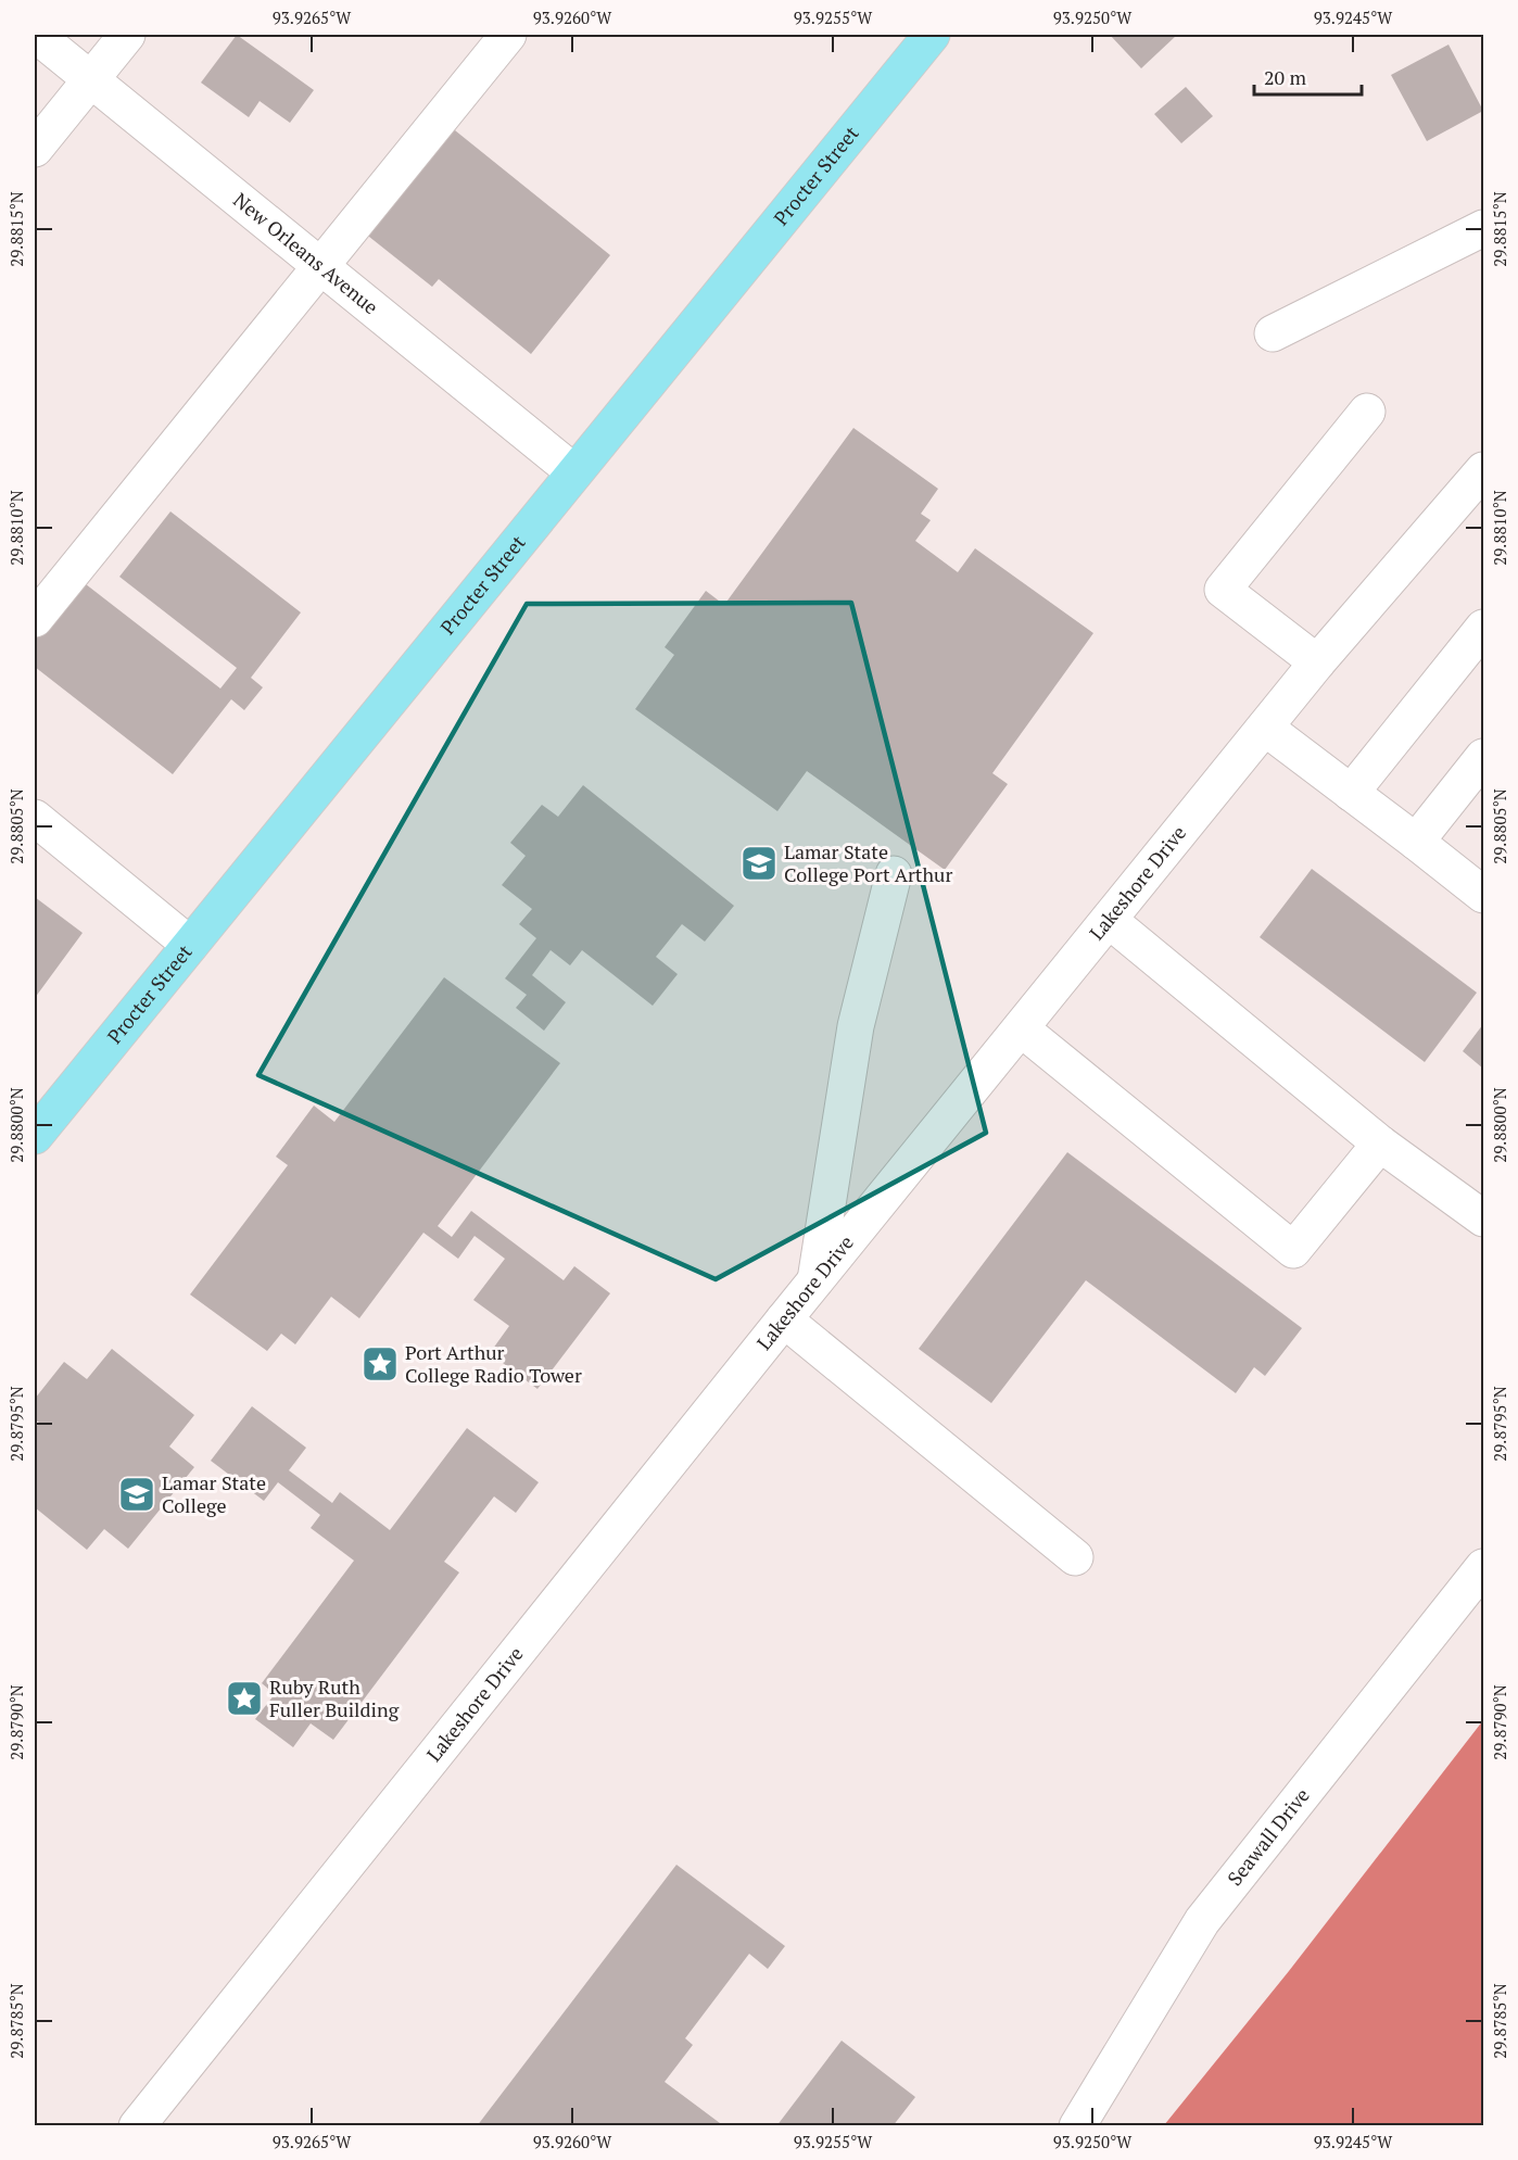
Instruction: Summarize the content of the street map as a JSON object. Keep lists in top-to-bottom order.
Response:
{
  "streets": {
    "main road": ["Procter Street"],
    "street": ["New Orleans Avenue", "Lakeshore Drive", "Seawall Drive"]
  },
  "crossings": [
    ["Procter Street", "New Orleans Avenue"]
  ],
  "places": {
    "school or university": ["Lamar State College Port Arthur", "Lamar State College"],
    "place": ["Port Arthur College Radio Tower", "Ruby Ruth Fuller Building"]
  },
  "scale_bar": "20 m",
  "coordinates": [
    "93.9265°W",
    "93.9260°W",
    "93.9255°W",
    "93.9250°W",
    "93.9245°W",
    "29.8815°N",
    "29.8810°N",
    "29.8805°N",
    "29.8800°N",
    "29.8795°N",
    "29.8790°N",
    "29.8785°N"
  ]
}
